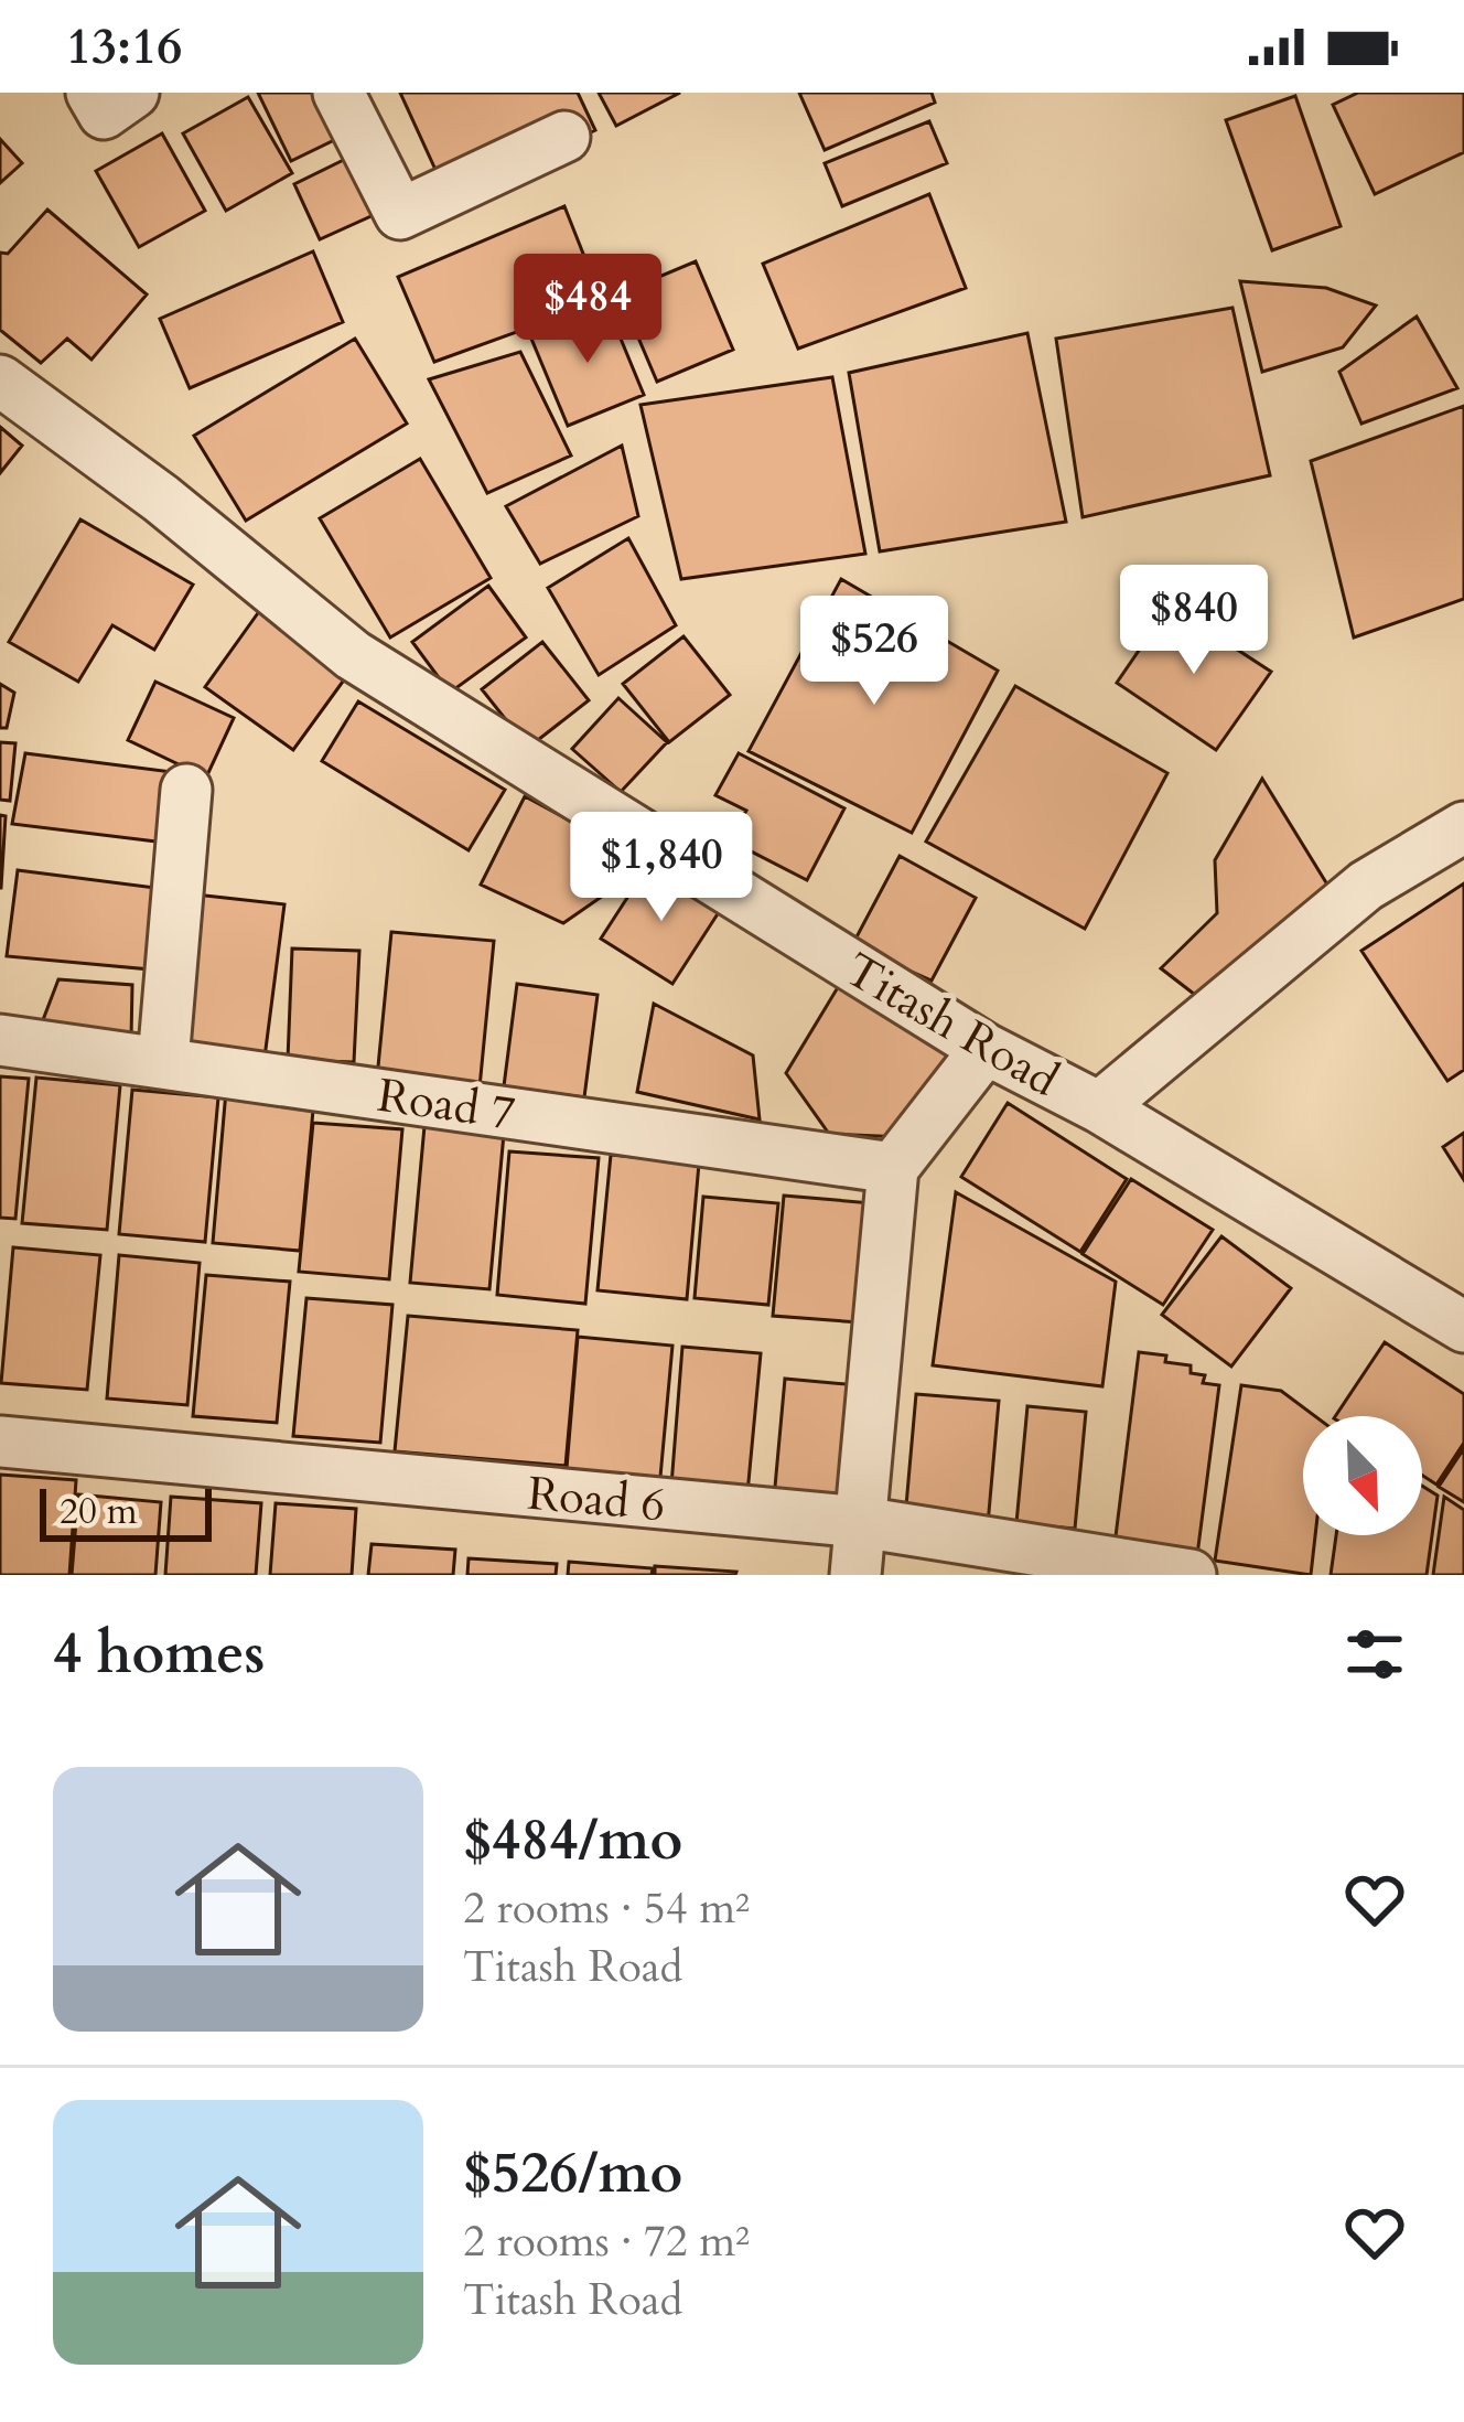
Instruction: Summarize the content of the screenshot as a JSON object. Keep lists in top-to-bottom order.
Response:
{
  "streets": {
    "street": ["Titash Road", "Road 7", "Road 6"]
  },
  "scale_bar": "20 m",
  "north": "bottom right",
  "page": {
    "status": "13:16",
    "price": [
      "$484",
      "$840",
      "$526",
      "$1,840"
    ],
    "scale": "20 m",
    "heading": "4 homes",
    "list": [
      {
        "name": "$484/mo",
        "note": "2 rooms · 54 m² · Titash Road"
      },
      {
        "name": "$526/mo",
        "note": "2 rooms · 72 m² · Titash Road"
      }
    ]
  }
}
